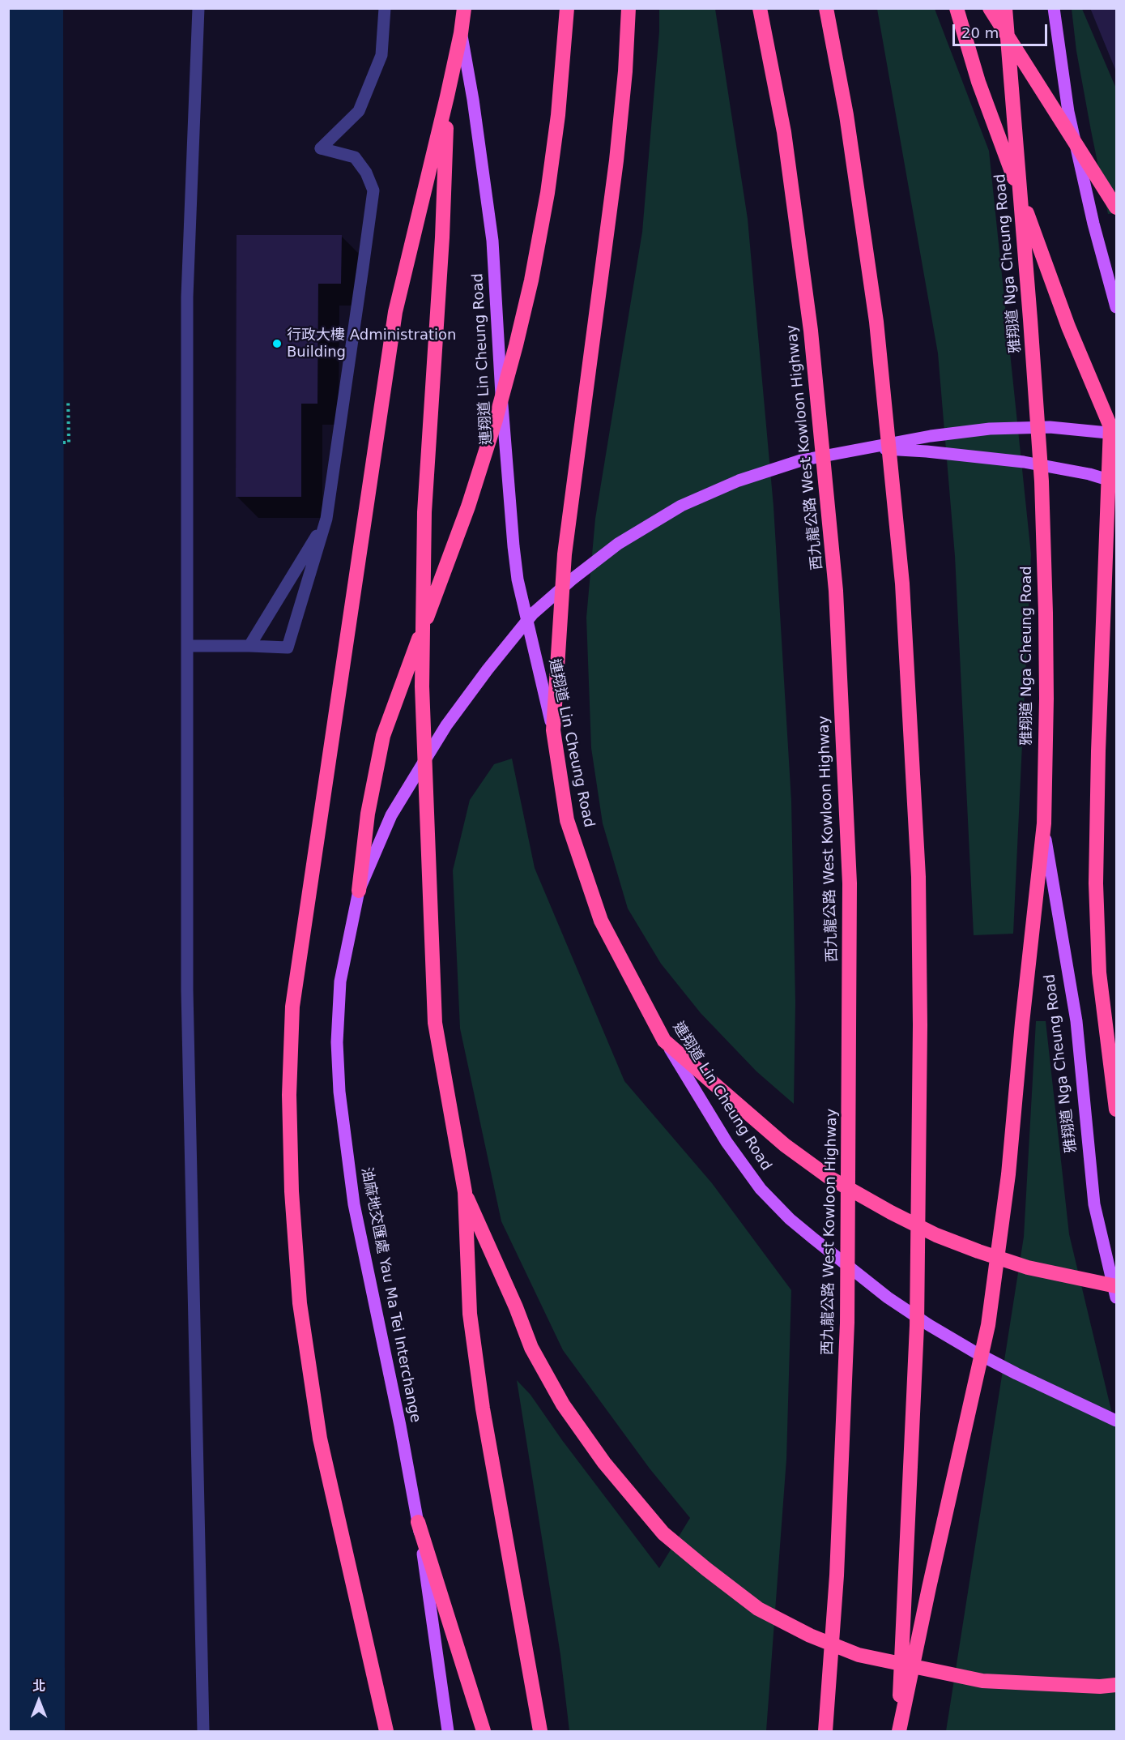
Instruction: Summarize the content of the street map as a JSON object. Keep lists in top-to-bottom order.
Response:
{
  "streets": {
    "highway": ["雅翔道 Nga Cheung Road", "連翔道 Lin Cheung Road", "西九龍公路 West Kowloon Highway"],
    "main road": ["油麻地交匯處 Yau Ma Tei Interchange"]
  },
  "places": ["行政大樓 Administration Building"],
  "scale_bar": "20 m",
  "north": "top"
}
